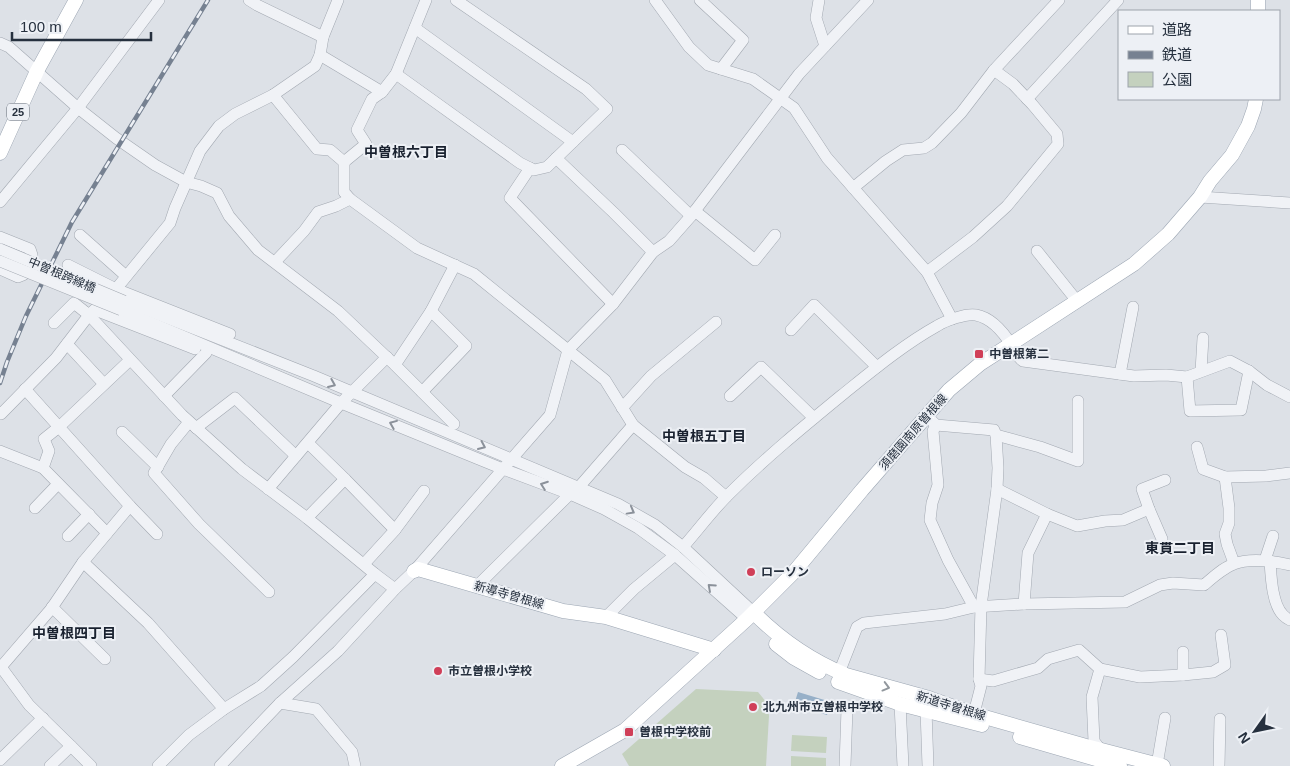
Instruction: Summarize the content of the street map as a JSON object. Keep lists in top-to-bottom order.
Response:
{
  "streets": {
    "main road": [
      "25",
      "須磨園南原曽根線",
      "新導寺曽根線",
      "新道寺曽根線"
    ],
    "street": ["中曽根跨線橋"]
  },
  "crossings": [
    ["須磨園南原曽根線", "新道寺曽根線"]
  ],
  "districts": [
    "中曽根六丁目",
    "中曽根五丁目",
    "東貫二丁目",
    "中曽根四丁目"
  ],
  "places": {
    "transit": ["中曽根第二", "曽根中学校前"],
    "other": ["ローソン", "市立曽根小学校", "北九州市立曽根中学校"]
  },
  "legend": ["道路", "鉄道", "公園"],
  "scale_bar": "100 m",
  "north": "bottom left"
}
